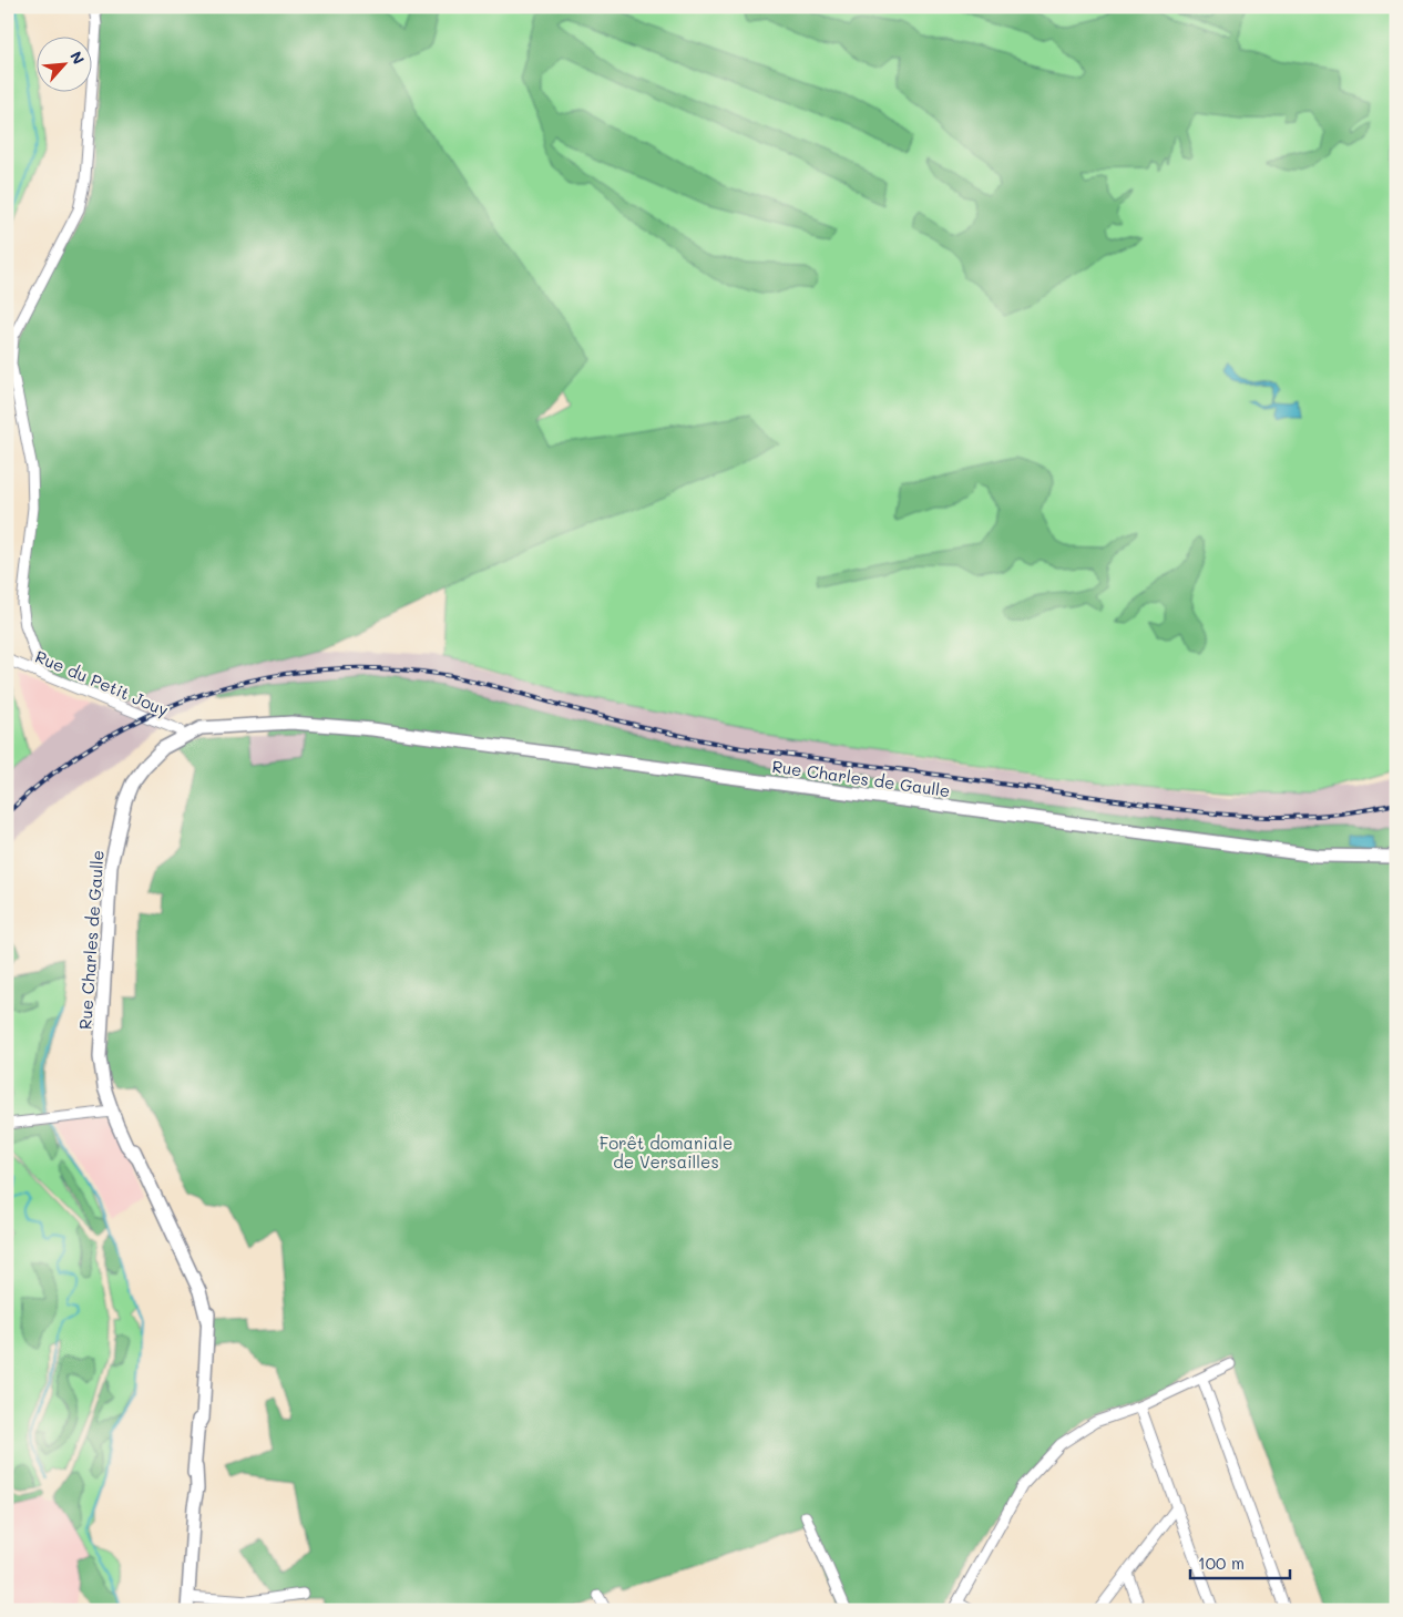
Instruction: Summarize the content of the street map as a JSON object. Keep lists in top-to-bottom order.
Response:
{
  "streets": {
    "main road": ["Rue Charles de Gaulle"],
    "street": ["Rue du Petit Jouy"]
  },
  "crossings": [
    ["Rue du Petit Jouy", "Rue Charles de Gaulle"]
  ],
  "parks": ["Forêt domaniale de Versailles"],
  "scale_bar": "100 m",
  "north": "top right"
}
